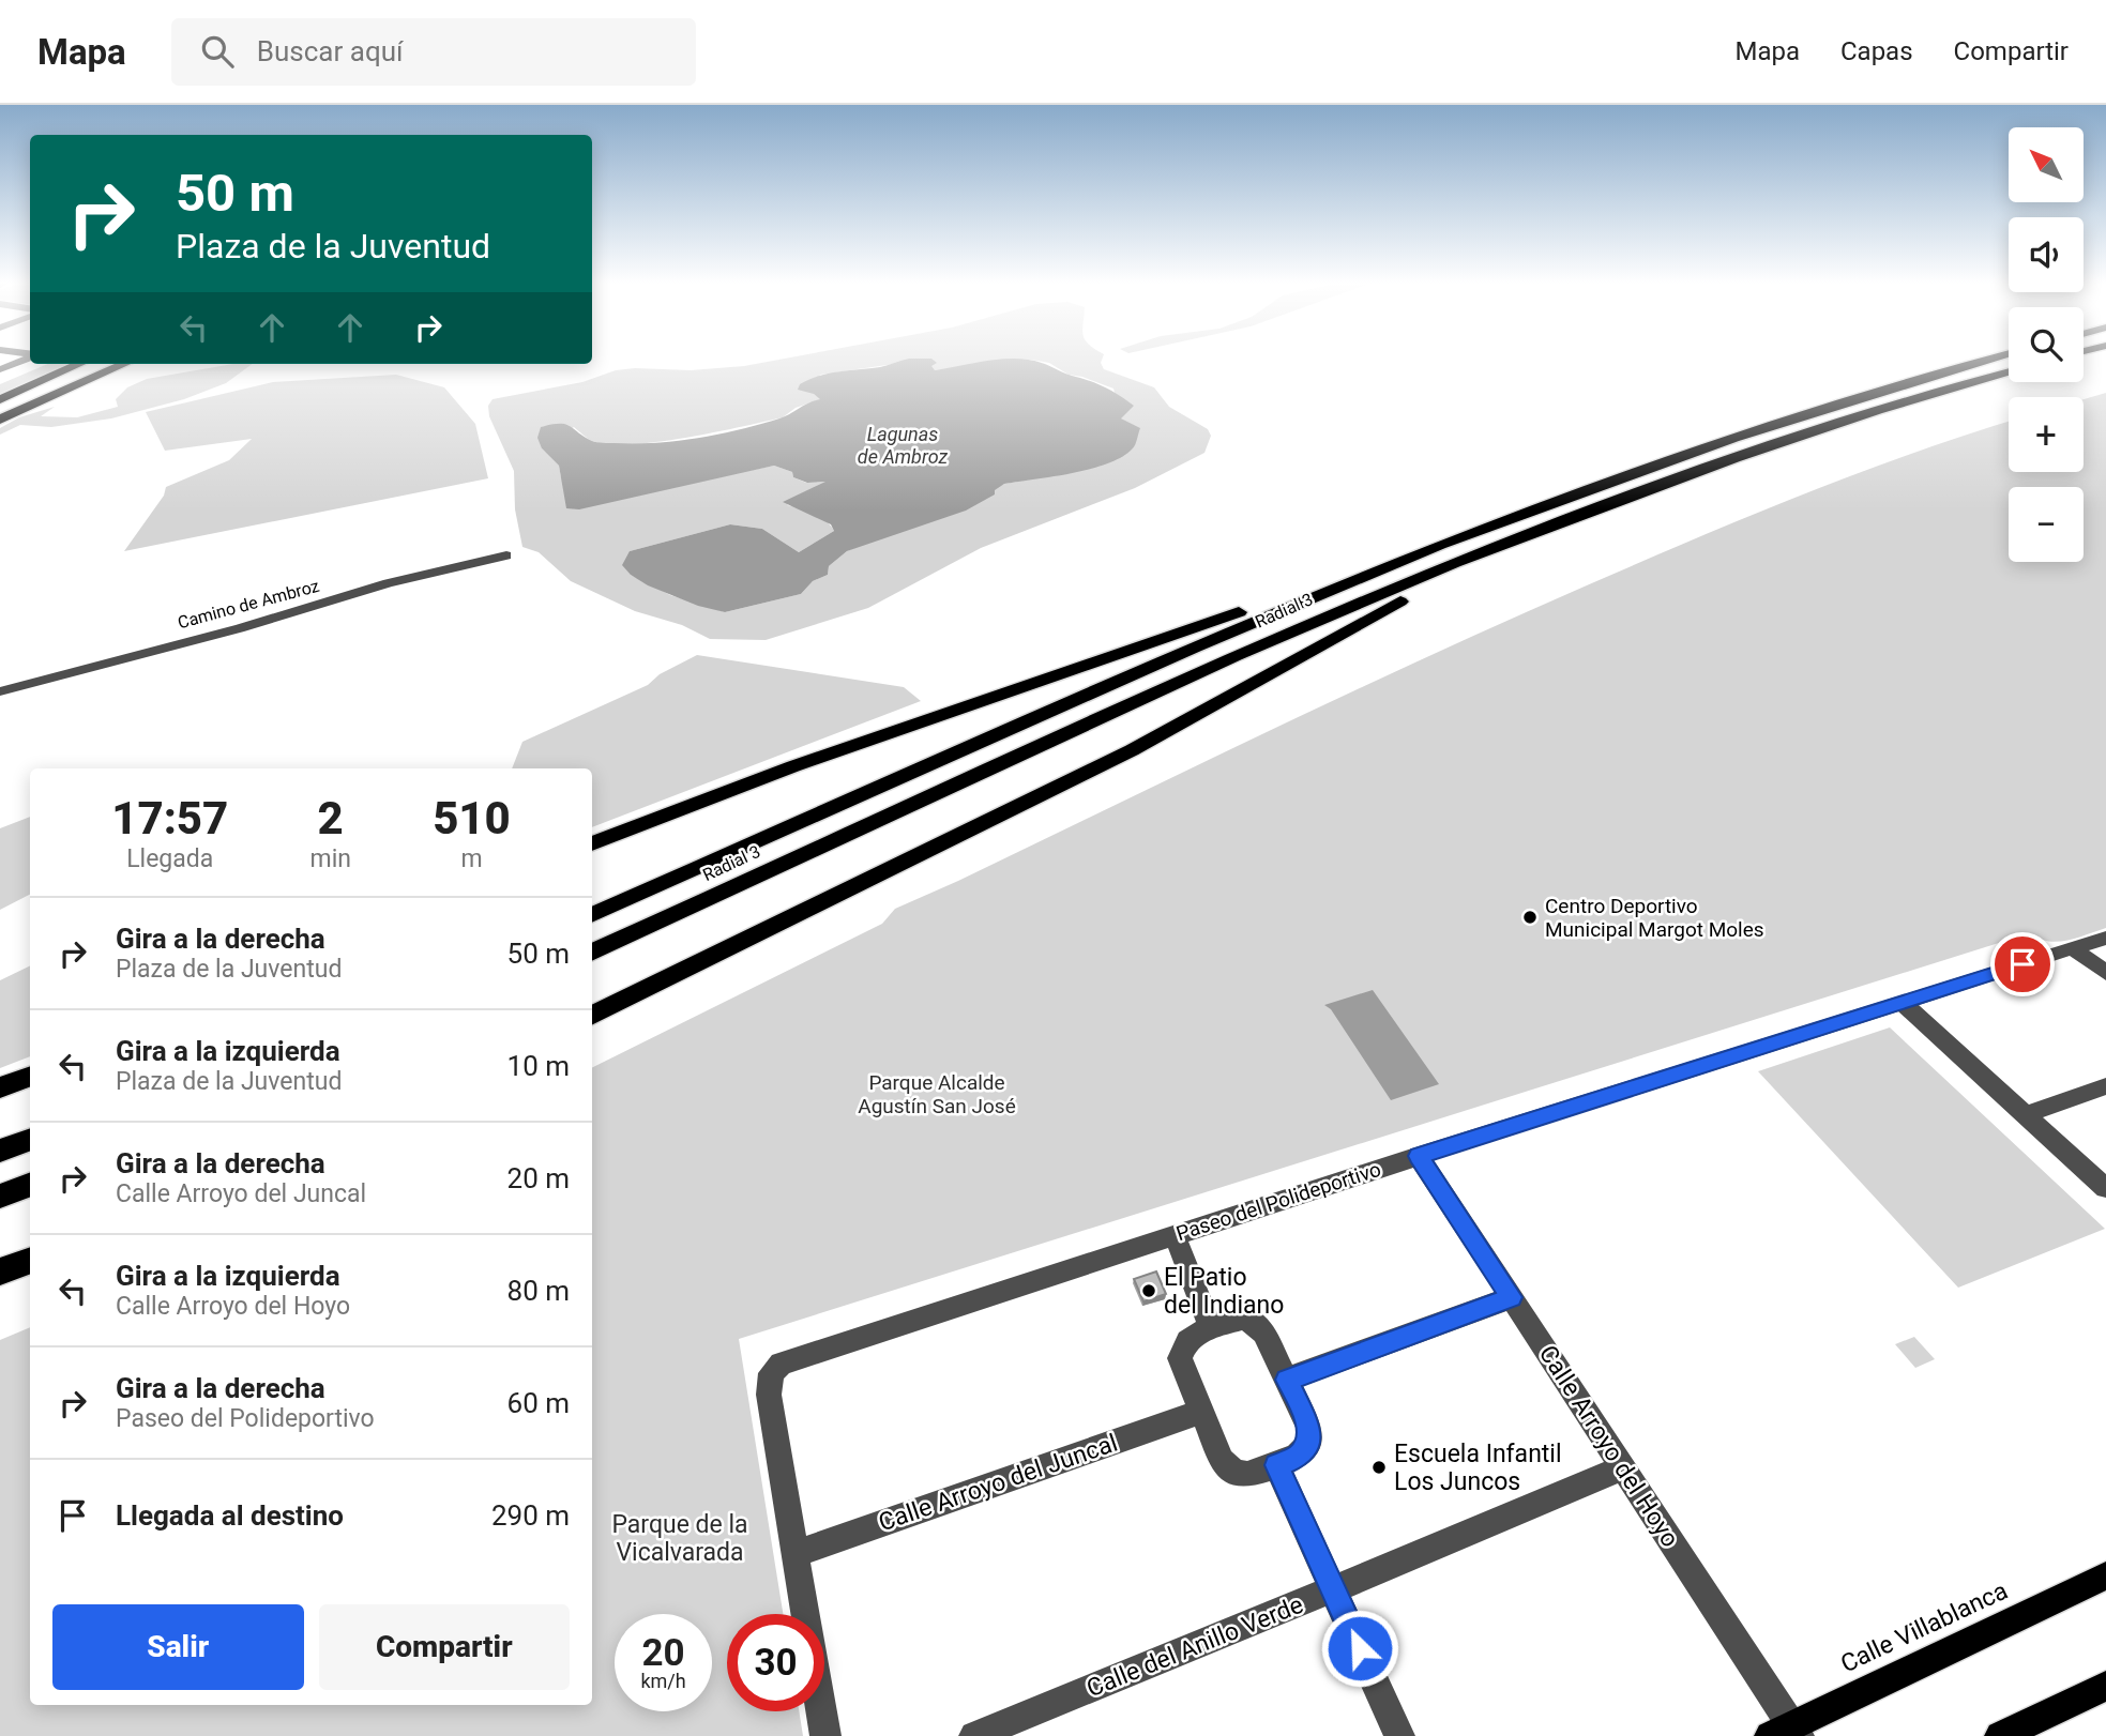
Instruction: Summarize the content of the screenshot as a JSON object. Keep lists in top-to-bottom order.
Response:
{
  "streets": {
    "highway": ["Radial 3"],
    "main road": ["Calle Villablanca"],
    "street": [
      "Camino de Ambroz",
      "Paseo del Polideportivo",
      "Calle Arroyo del Hoyo",
      "Calle Arroyo del Juncal",
      "Calle del Anillo Verde"
    ]
  },
  "crossings": [
    ["Paseo del Polideportivo", "Calle Arroyo del Hoyo"],
    ["Paseo del Polideportivo", "Calle Arroyo del Juncal"],
    ["Calle Arroyo del Hoyo", "Calle Villablanca"],
    ["Calle Arroyo del Hoyo", "Calle del Anillo Verde"]
  ],
  "water": ["Lagunas de Ambroz"],
  "parks": ["Parque Alcalde Agustín San José", "Parque de la Vicalvarada"],
  "places": ["Centro Deportivo Municipal Margot Moles", "El Patio del Indiano", "Escuela Infantil Los Juncos"],
  "north": "top left",
  "page": {
    "header": "Mapa",
    "search": "Buscar aquí",
    "nav": ["Mapa", "Capas", "Compartir"],
    "map_buttons": ["+", "−"],
    "turn": ["50 m", "Plaza de la Juventud"],
    "eta": [
      "17:57",
      "Llegada",
      "2",
      "min",
      "510",
      "m"
    ],
    "list": [
      {
        "name": "Gira a la derecha",
        "note": "Plaza de la Juventud",
        "value": "50 m"
      },
      {
        "name": "Gira a la izquierda",
        "note": "Plaza de la Juventud",
        "value": "10 m"
      },
      {
        "name": "Gira a la derecha",
        "note": "Calle Arroyo del Juncal",
        "value": "20 m"
      },
      {
        "name": "Gira a la izquierda",
        "note": "Calle Arroyo del Hoyo",
        "value": "80 m"
      },
      {
        "name": "Gira a la derecha",
        "note": "Paseo del Polideportivo",
        "value": "60 m"
      },
      {
        "name": "Llegada al destino",
        "value": "290 m"
      }
    ],
    "buttons": ["Salir", "Compartir"],
    "speed": "20 km/h",
    "limit": "30"
  }
}
